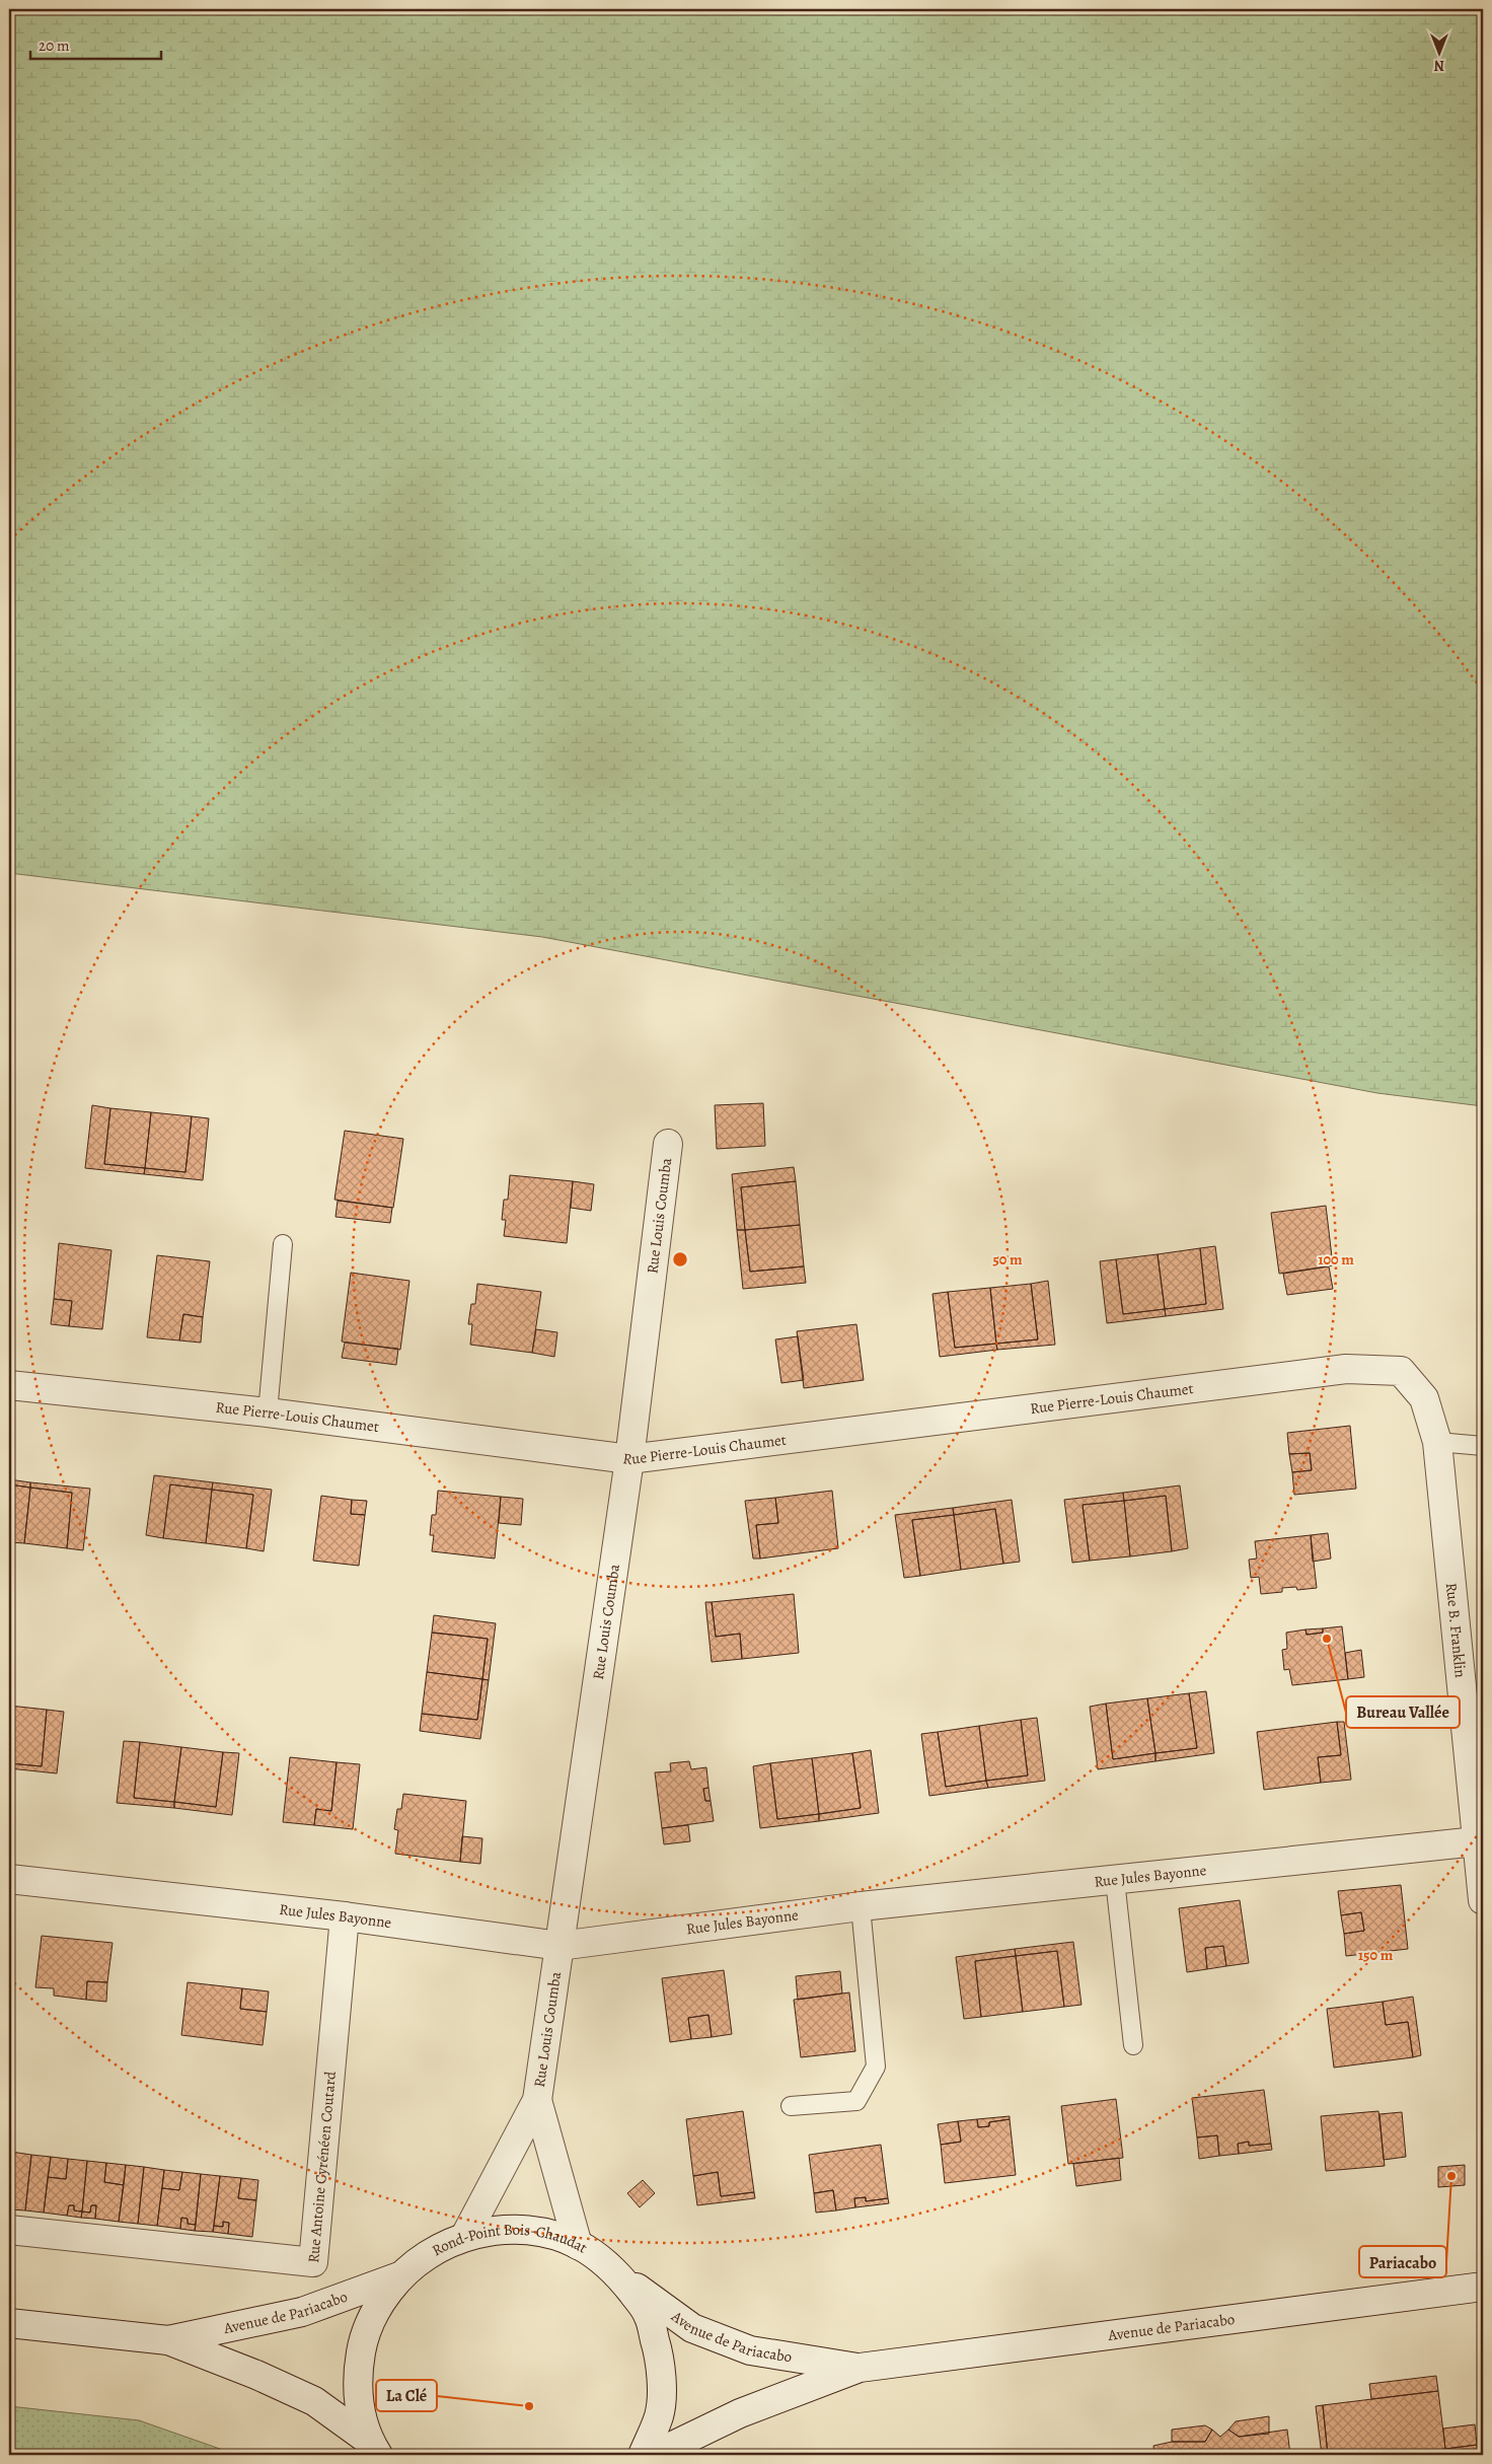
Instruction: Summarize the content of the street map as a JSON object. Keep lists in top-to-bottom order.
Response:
{
  "streets": {
    "street": [
      "Rue Louis Coumba",
      "Rue Pierre-Louis Chaumet",
      "Rue B. Franklin",
      "Rue Jules Bayonne",
      "Rue Antoine Cyrénéen Coutard",
      "Rond-Point Bois-Chaudat",
      "Avenue de Pariacabo"
    ]
  },
  "crossings": [
    ["Rue Louis Coumba", "Rue Pierre-Louis Chaumet"],
    ["Rue Louis Coumba", "Rue Jules Bayonne"],
    ["Rue Louis Coumba", "Rond-Point Bois-Chaudat"],
    ["Rue Pierre-Louis Chaumet", "Rue B. Franklin"],
    ["Rue B. Franklin", "Rue Jules Bayonne"],
    ["Rue Jules Bayonne", "Rue Antoine Cyrénéen Coutard"],
    ["Rond-Point Bois-Chaudat", "Avenue de Pariacabo"]
  ],
  "places": ["Bureau Vallée", "Pariacabo", "La Clé"],
  "scale_bar": "20 m",
  "north": "bottom",
  "rings": ["50 m", "100 m", "150 m"]
}
